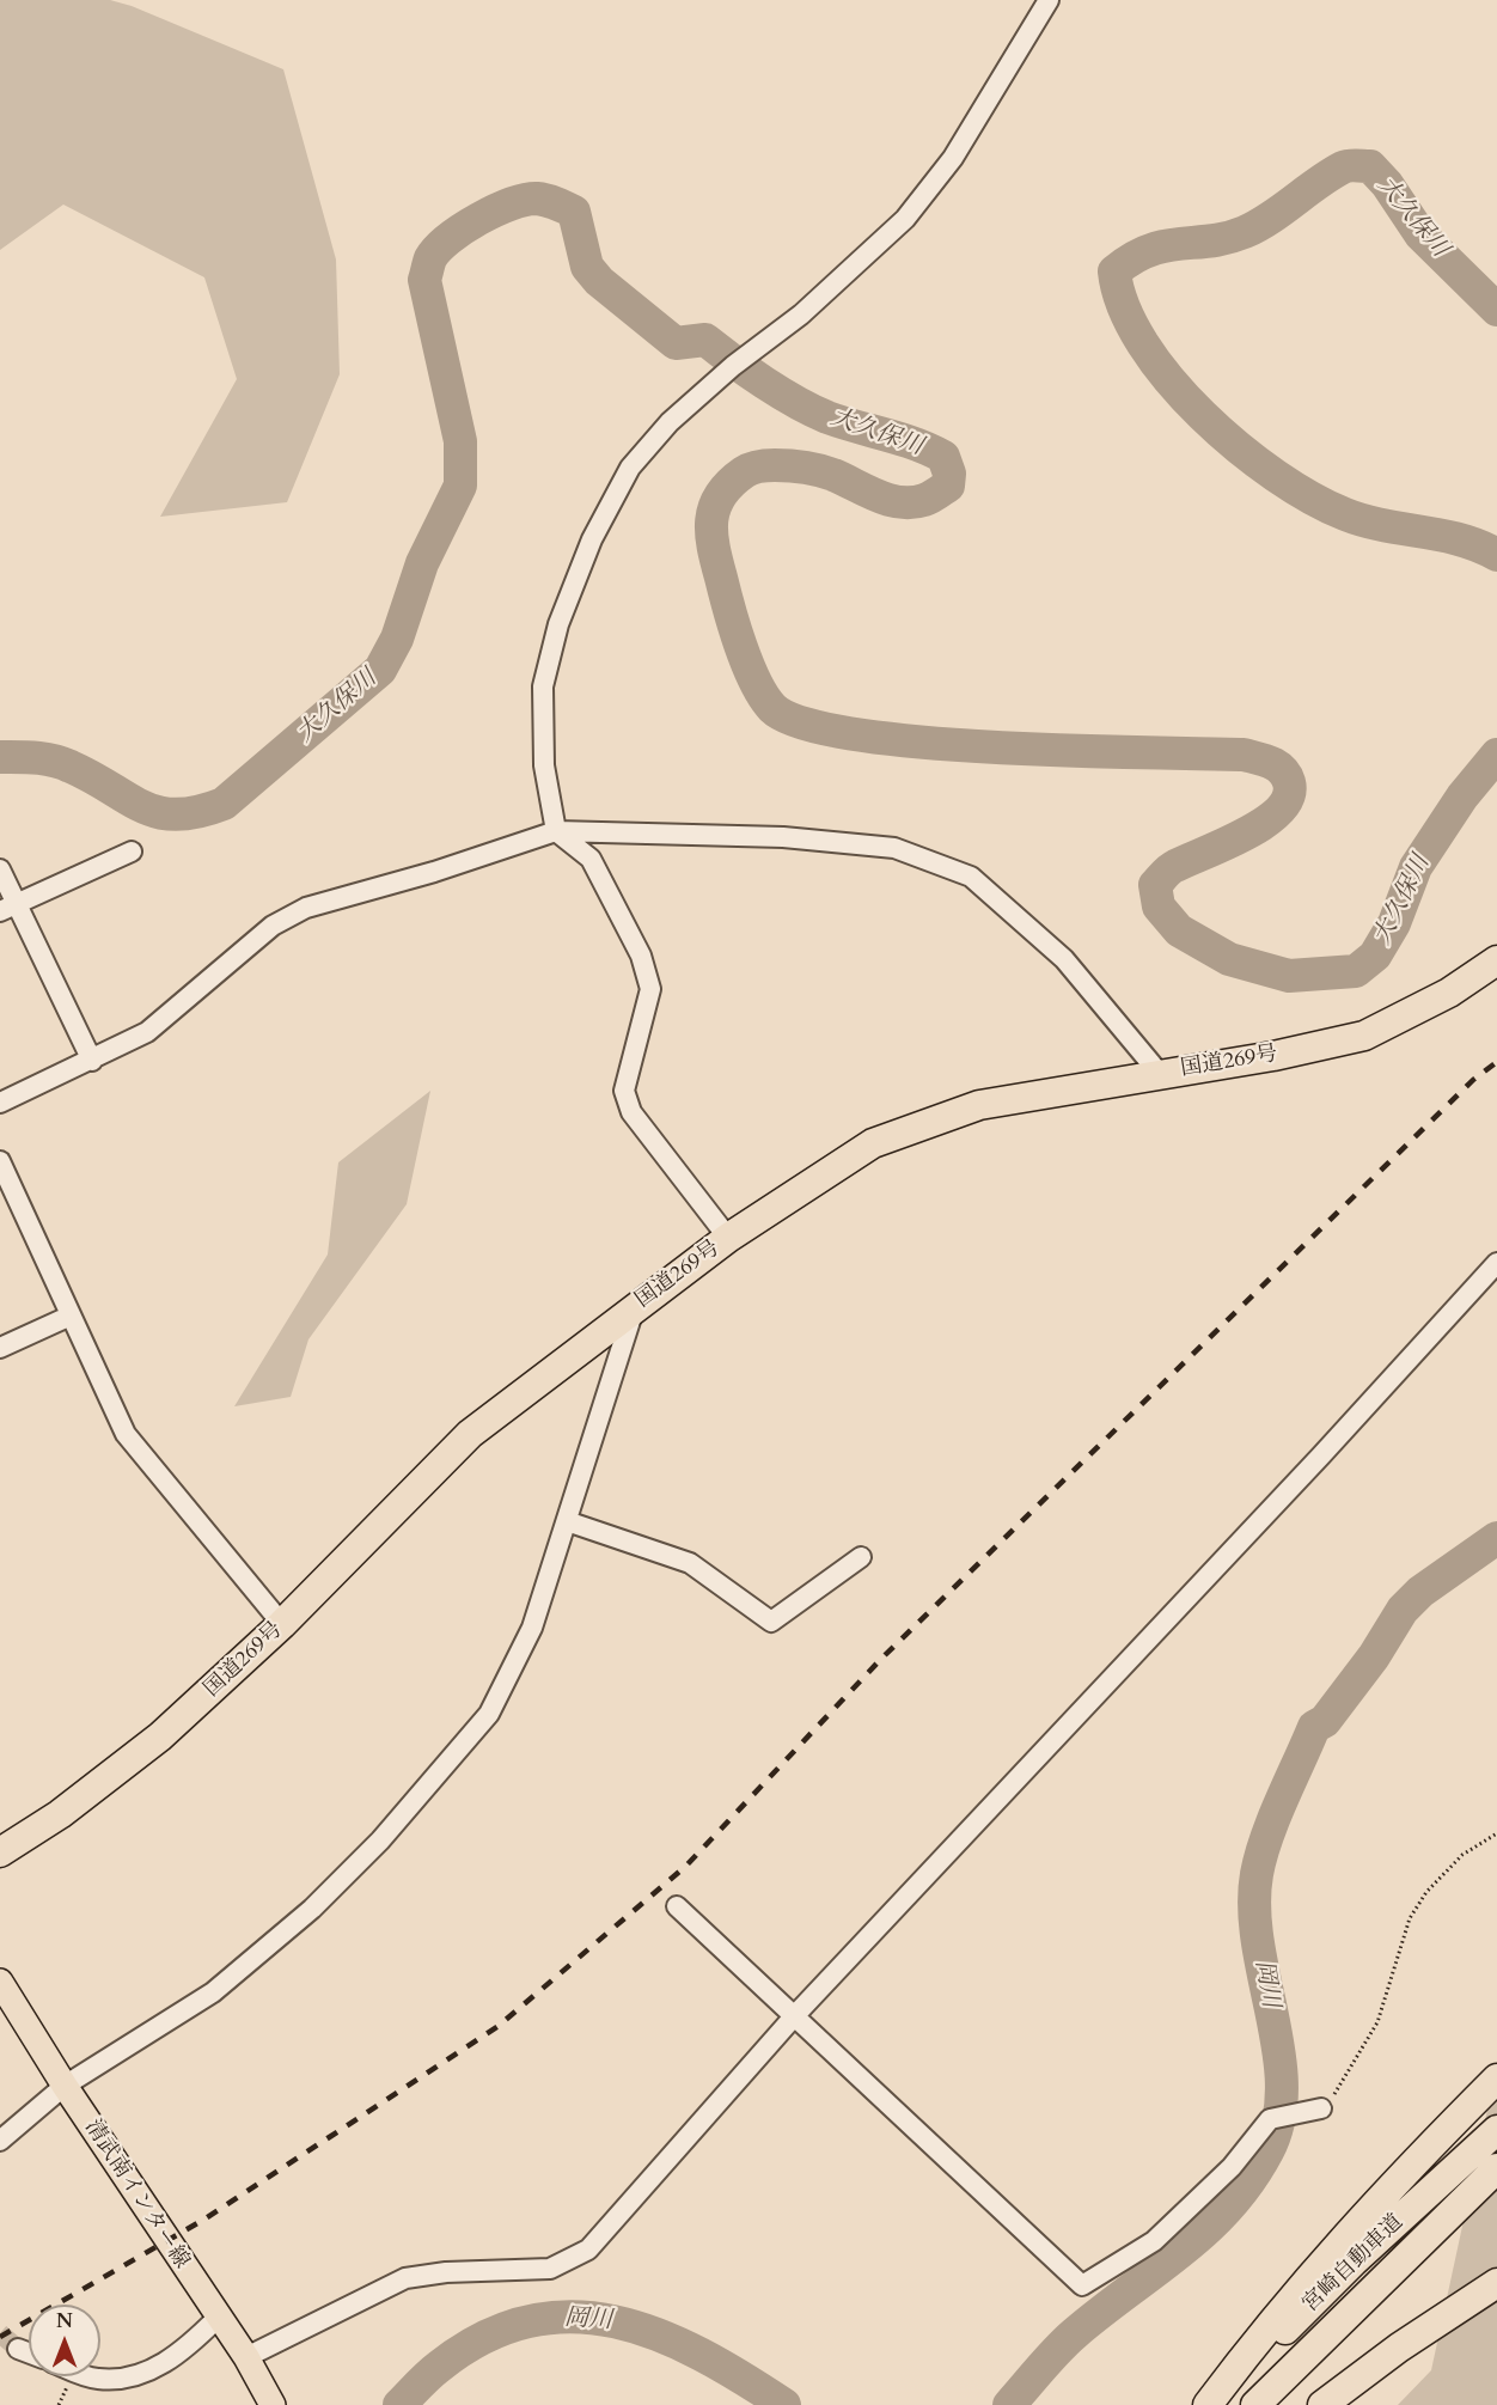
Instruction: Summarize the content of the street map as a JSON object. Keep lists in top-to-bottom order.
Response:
{
  "streets": {
    "highway": ["国道269号", "宮崎自動車道"],
    "main road": ["清武南インター線"]
  },
  "water": ["大久保川", "岡川"],
  "north": "top"
}
